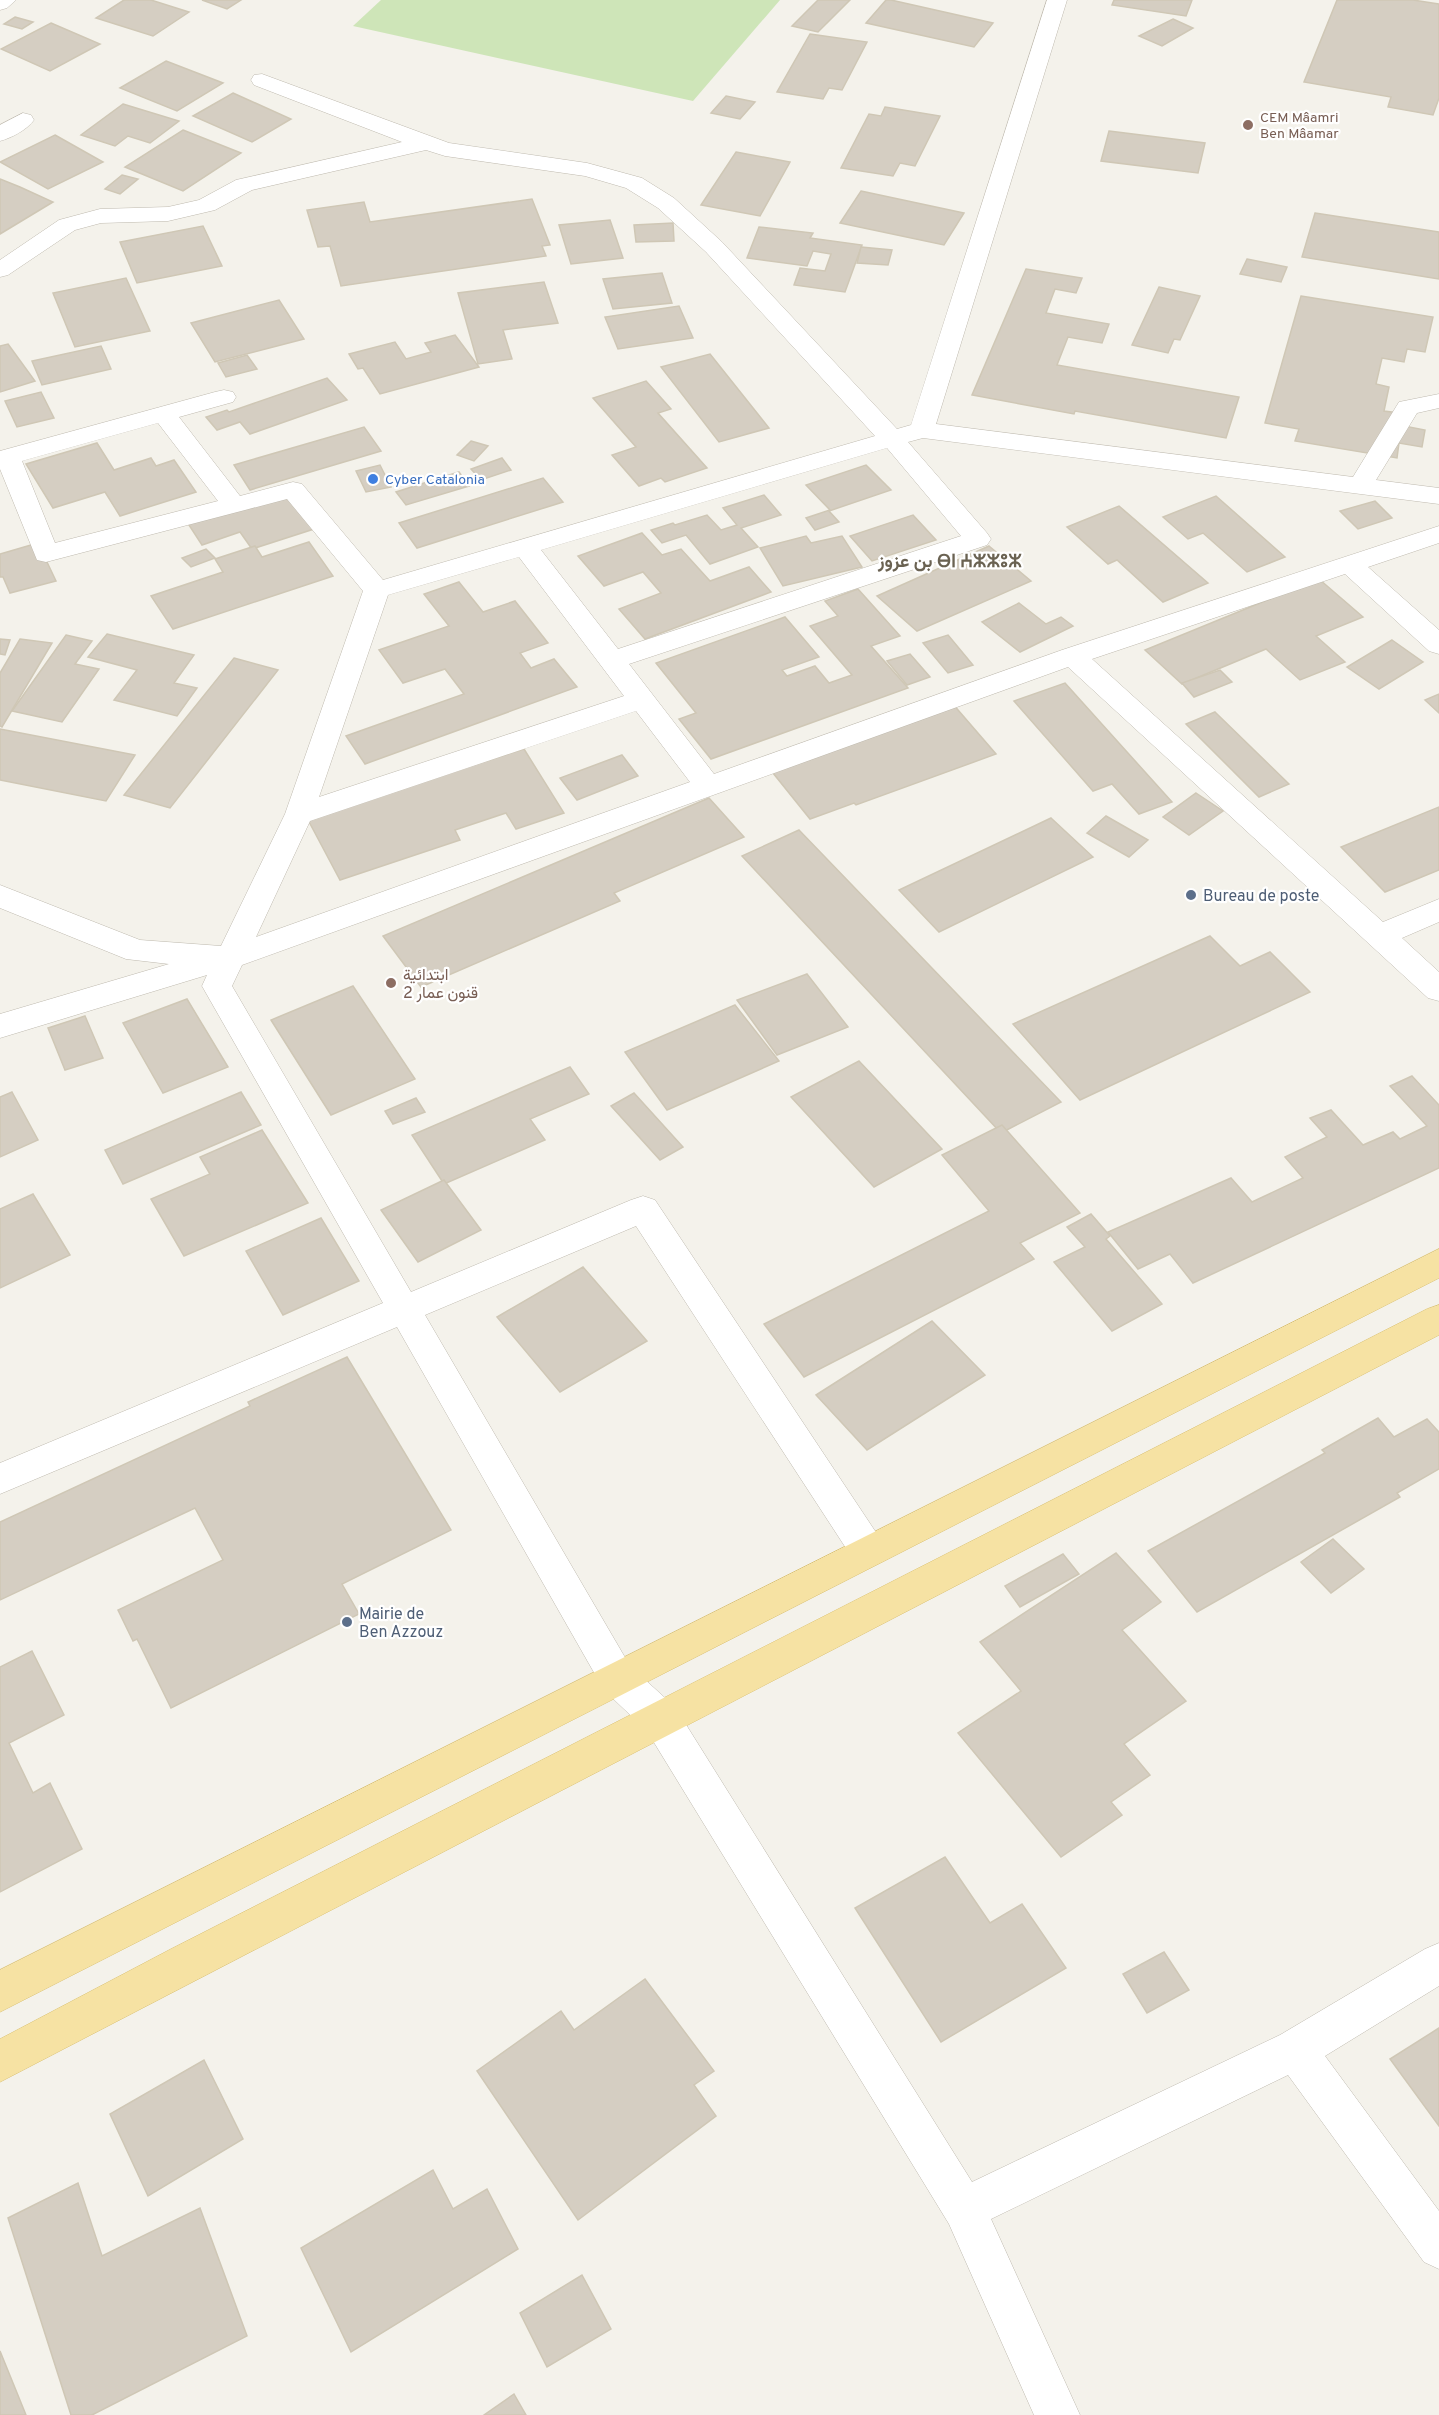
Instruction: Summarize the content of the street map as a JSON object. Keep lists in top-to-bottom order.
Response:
{
  "districts": ["بن عزوز ⴱⵏ ⵄⵣⵣⵓⵣ"],
  "places": [
    "CEM Mâamri Ben Mâamar",
    "Cyber Catalonia",
    "Bureau de poste",
    "ابتدائية قنون عمار 2",
    "Mairie de Ben Azzouz"
  ]
}
